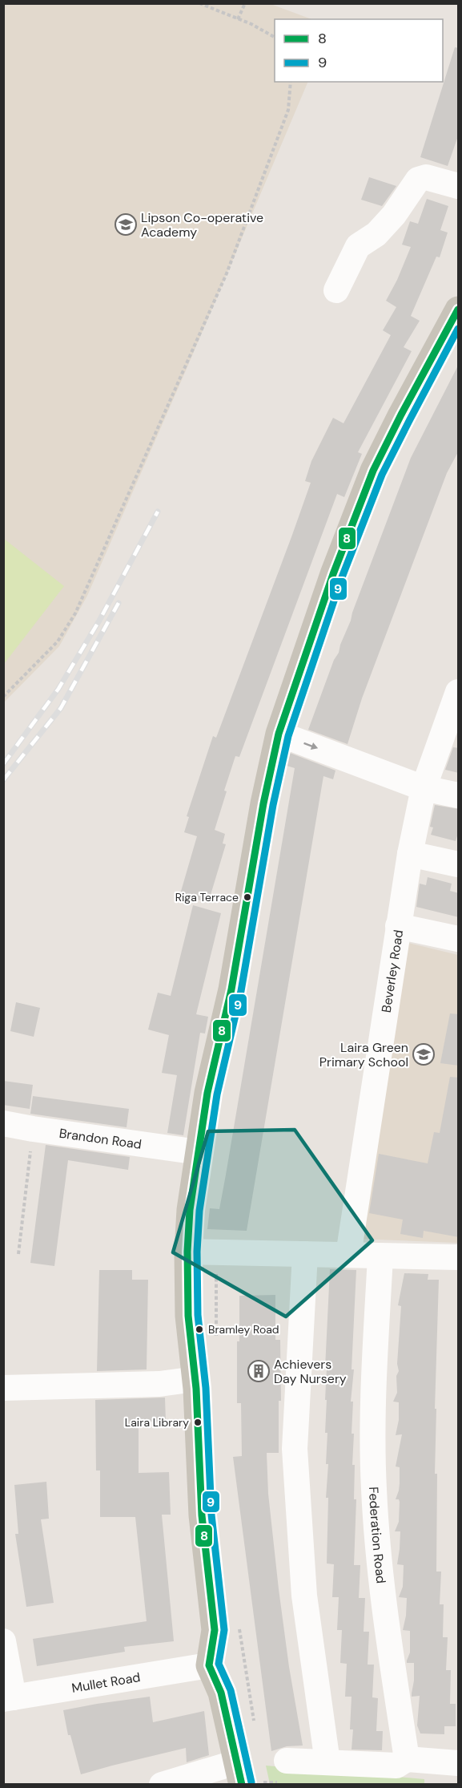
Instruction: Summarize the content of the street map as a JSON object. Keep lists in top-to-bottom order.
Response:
{
  "streets": {
    "street": [
      "Beverley Road",
      "Brandon Road",
      "Federation Road",
      "Mullet Road"
    ]
  },
  "places": {
    "school or university": ["Lipson Co-operative Academy", "Laira Green Primary School"],
    "other": ["Riga Terrace", "Bramley Road", "Laira Library"],
    "building": ["Achievers Day Nursery"]
  },
  "lines": ["transit line 8", "transit line 9"],
  "legend": ["8", "9"]
}
